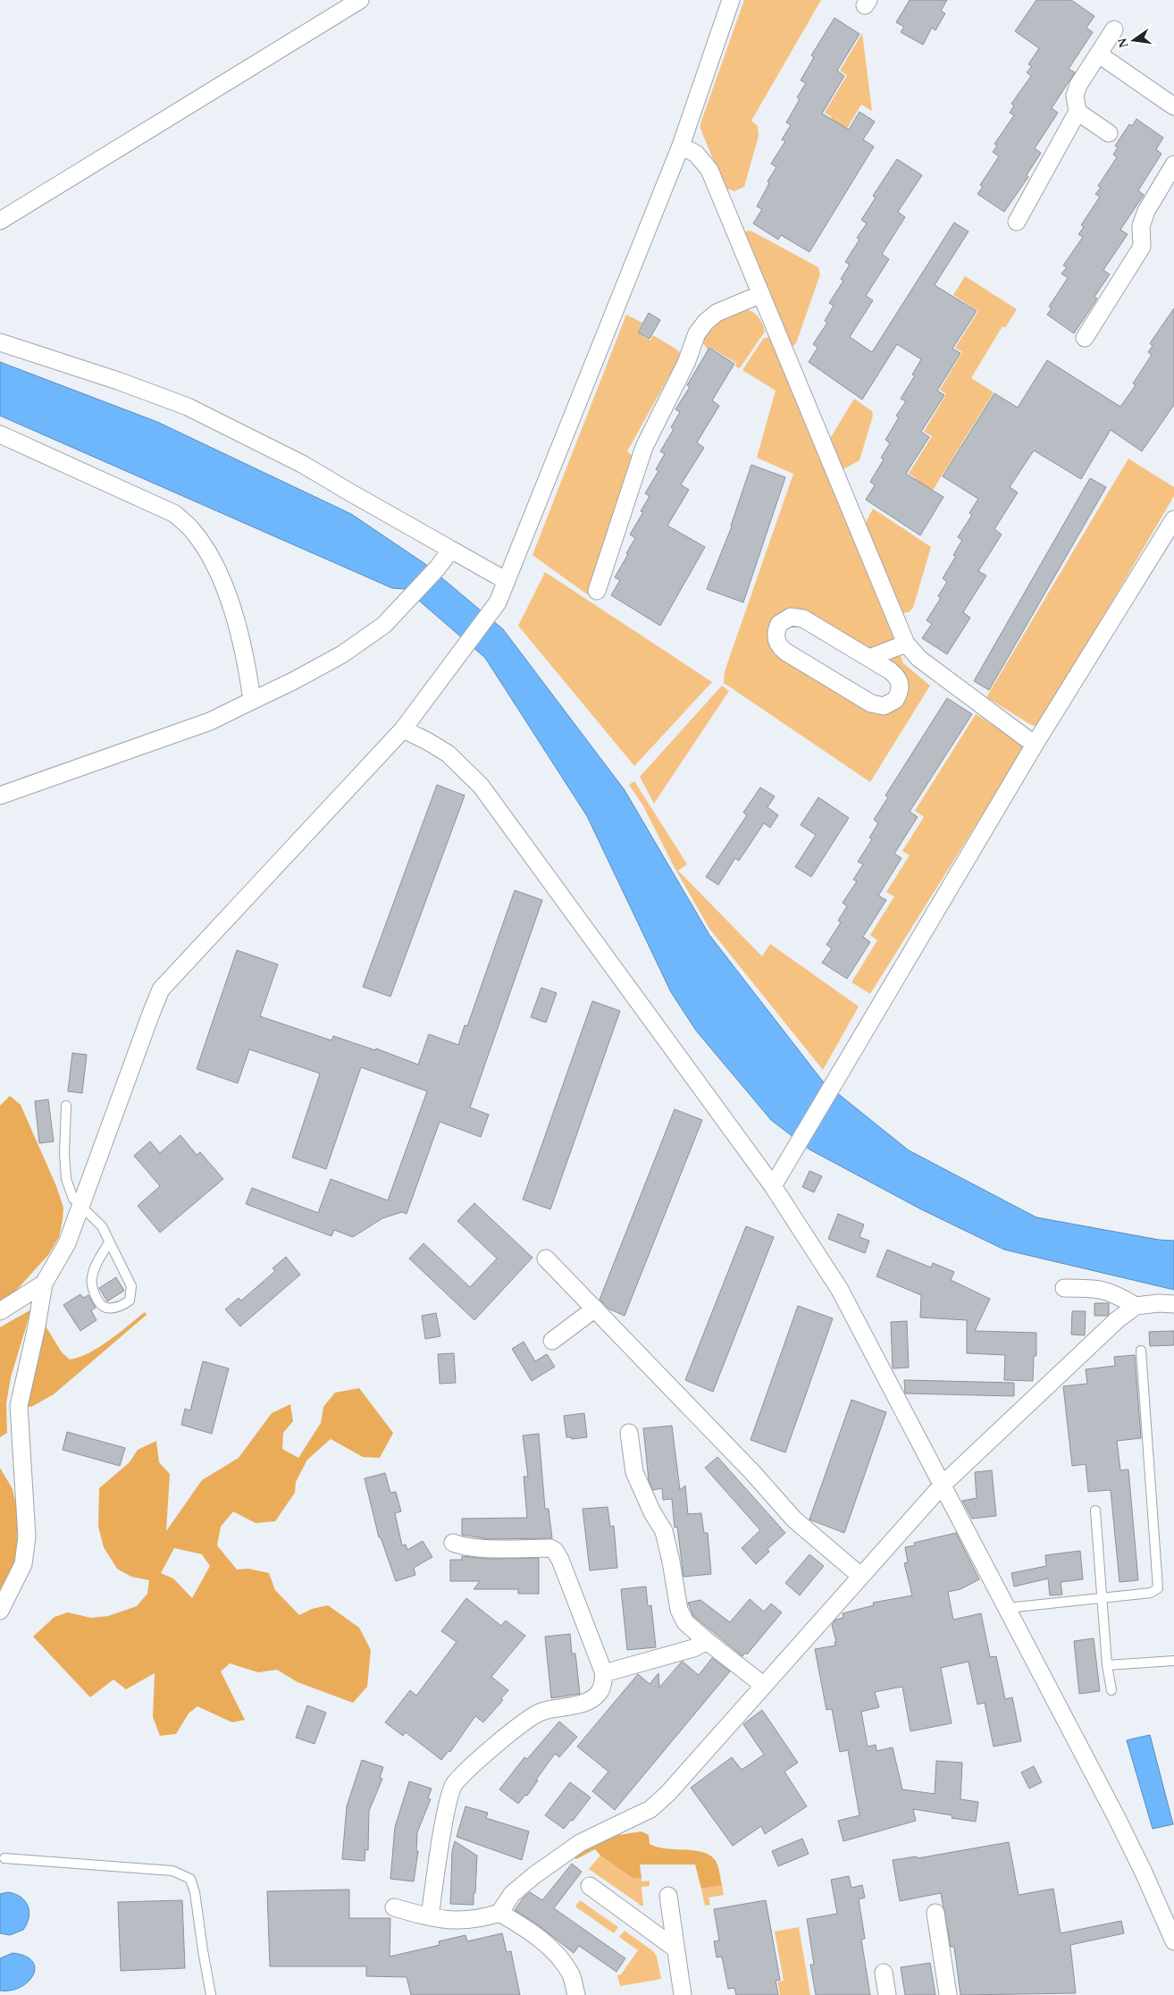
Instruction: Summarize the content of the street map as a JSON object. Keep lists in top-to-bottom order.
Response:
{
  "north": "left"
}
